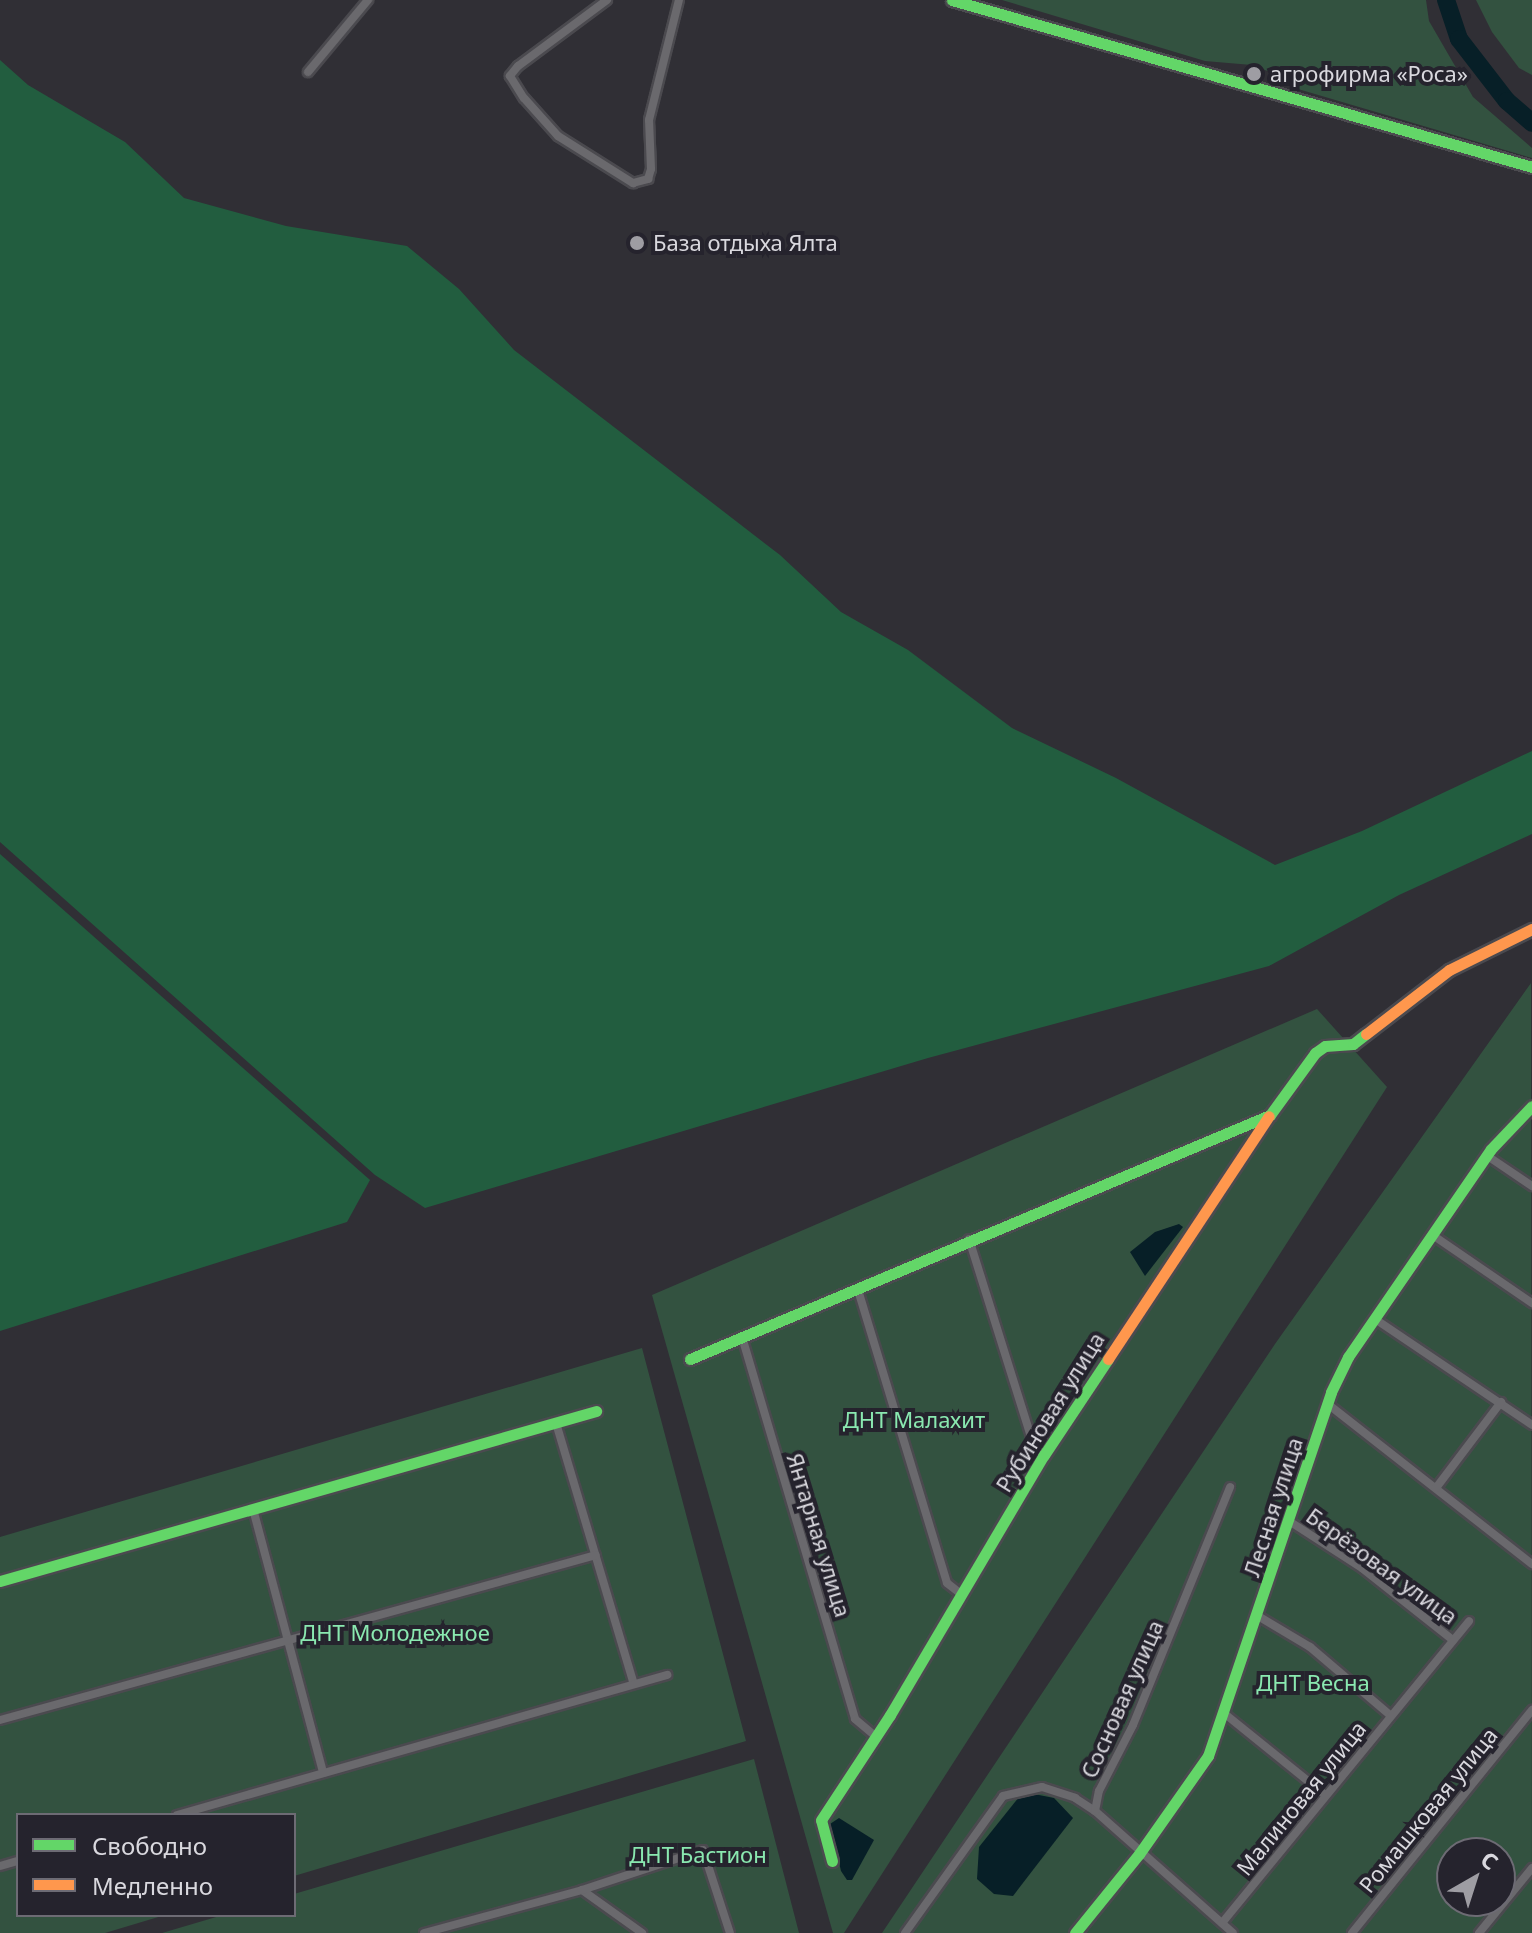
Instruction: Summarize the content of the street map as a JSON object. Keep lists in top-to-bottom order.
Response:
{
  "streets": {
    "street": [
      "Рубиновая улица",
      "Лесная улица",
      "Янтарная улица",
      "Берёзовая улица",
      "Сосновая улица",
      "Малиновая улица",
      "Ромашковая улица"
    ]
  },
  "crossings": [
    ["Рубиновая улица", "Янтарная улица"],
    ["Лесная улица", "Берёзовая улица"],
    ["Берёзовая улица", "Малиновая улица"]
  ],
  "parks": [
    "ДНТ Малахит",
    "ДНТ Молодежное",
    "ДНТ Весна",
    "ДНТ Бастион"
  ],
  "places": ["агрофирма «Роса»", "База отдыха Ялта"],
  "legend": ["Свободно", "Медленно"],
  "north": "top right"
}
